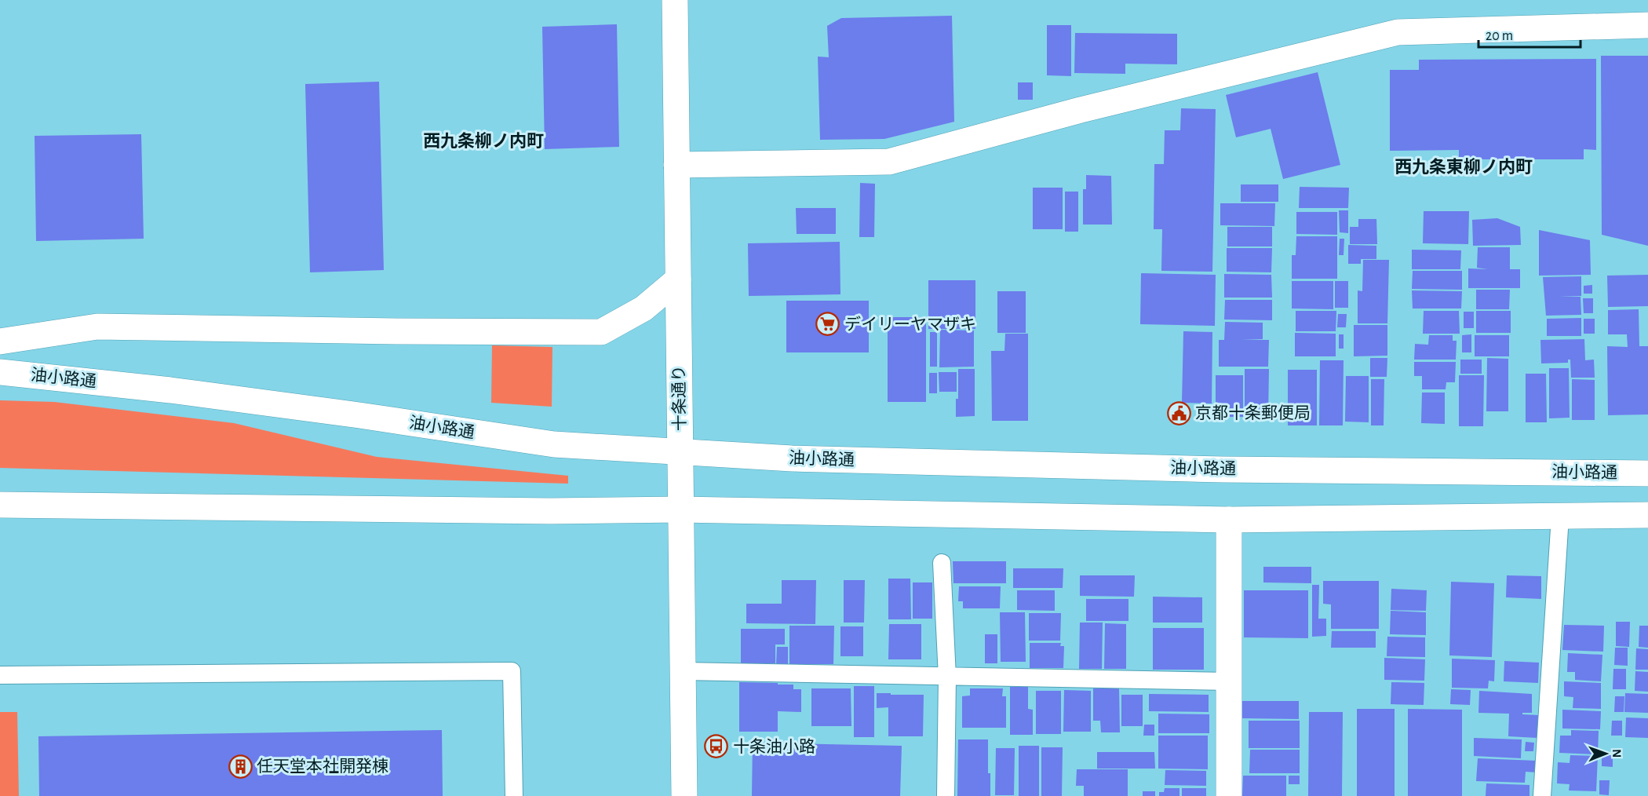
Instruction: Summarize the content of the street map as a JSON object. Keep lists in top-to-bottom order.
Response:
{
  "streets": {
    "street": ["油小路通", "十条通り"]
  },
  "crossings": [
    ["油小路通", "十条通り"]
  ],
  "districts": ["西九条柳ノ内町", "西九条東柳ノ内町"],
  "places": {
    "supermarket": ["デイリーヤマザキ"],
    "public building": ["京都十条郵便局"],
    "bus stop": ["十条油小路"],
    "building": ["任天堂本社開発棟"]
  },
  "scale_bar": "20 m",
  "north": "right"
}
